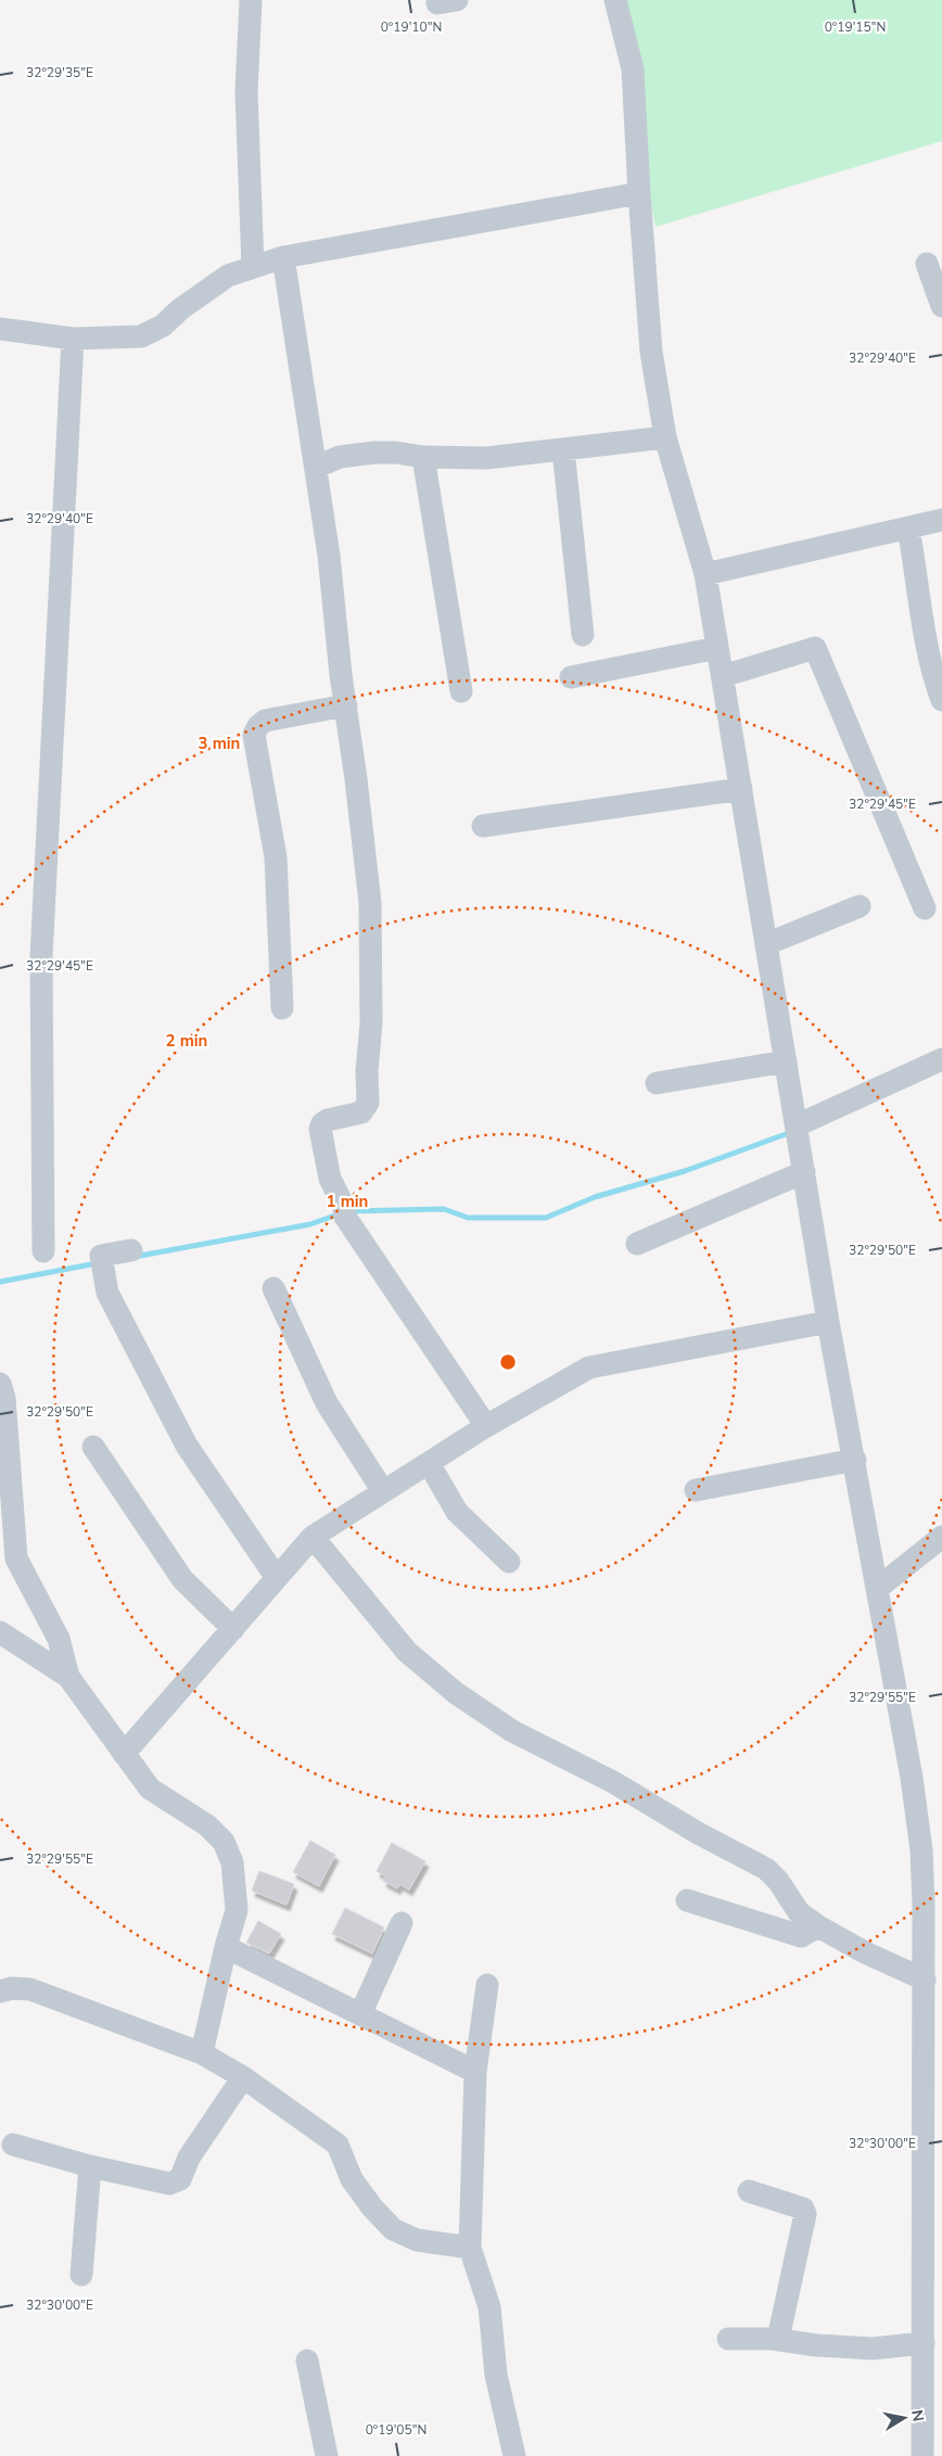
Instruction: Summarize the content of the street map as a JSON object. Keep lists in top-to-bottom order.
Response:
{
  "north": "right",
  "coordinates": [
    "0°19'10\"N",
    "0°19'15\"N",
    "32°29'35\"E",
    "32°29'40\"E",
    "32°29'45\"E",
    "32°29'50\"E",
    "32°29'55\"E",
    "32°30'00\"E",
    "0°19'05\"N"
  ],
  "rings": ["3 min", "2 min", "1 min"]
}
